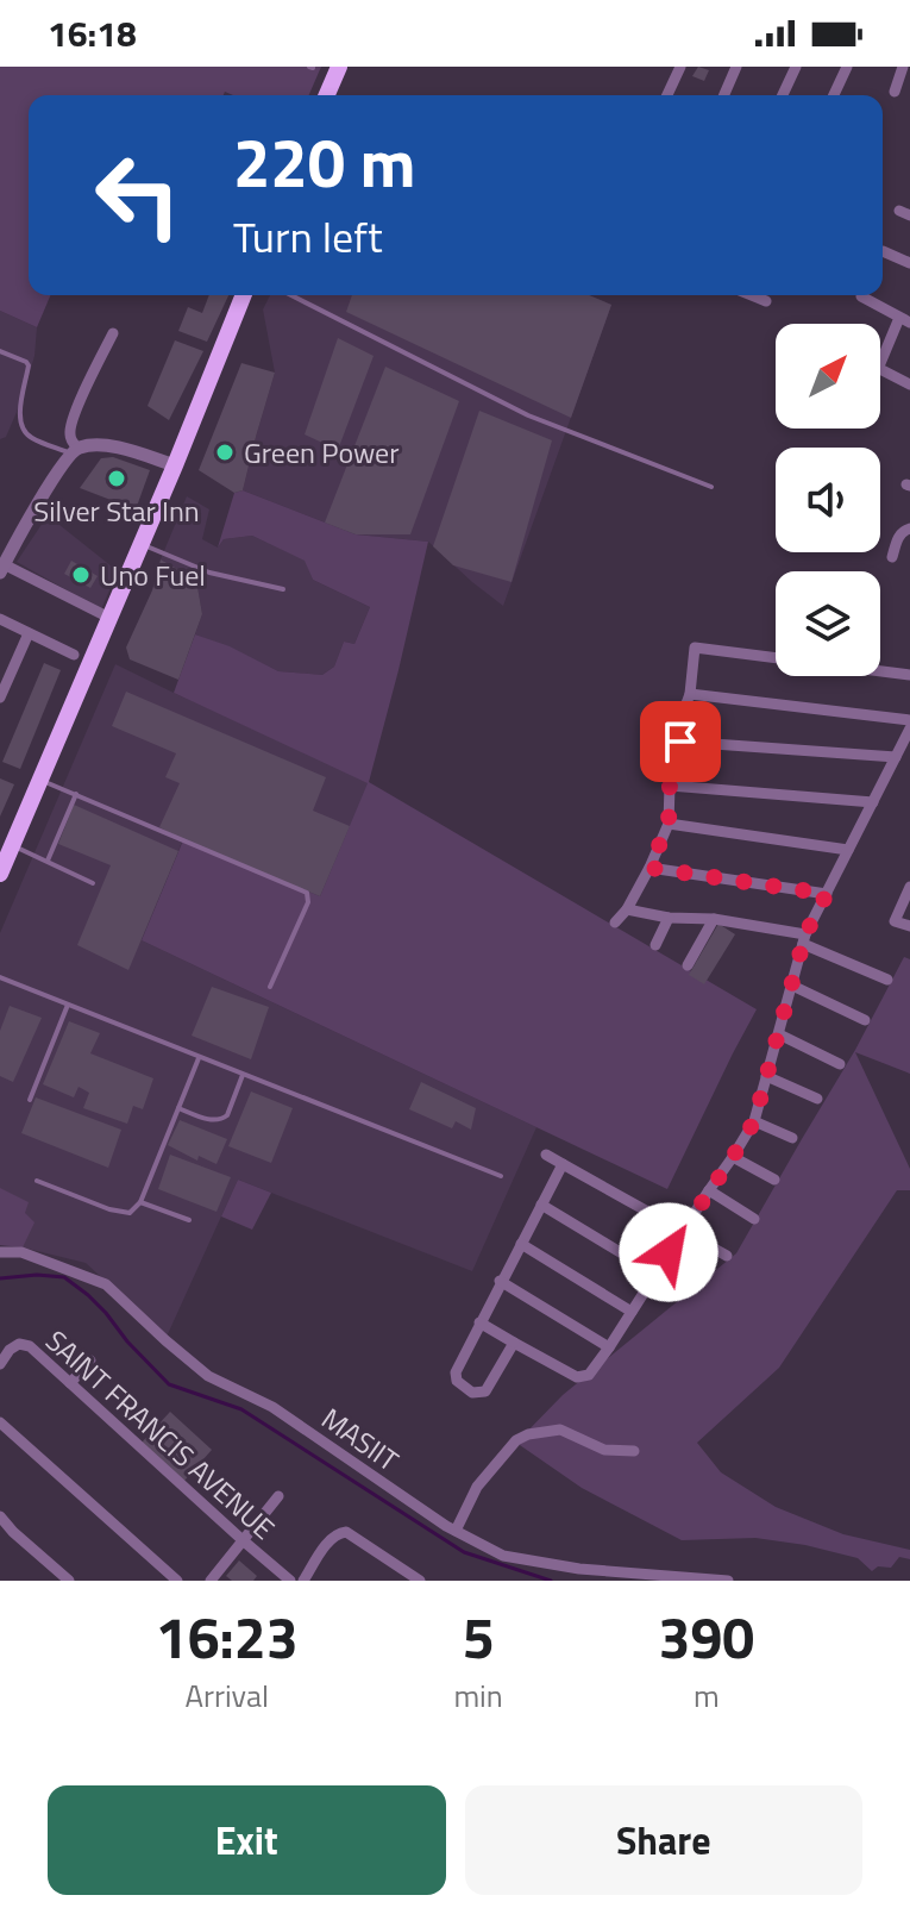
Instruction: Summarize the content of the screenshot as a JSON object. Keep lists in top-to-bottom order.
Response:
{
  "streets": {
    "street": ["SAINT FRANCIS AVENUE", "MASIIT"]
  },
  "places": ["Green Power", "Silver Star Inn", "Uno Fuel"],
  "north": "top right",
  "page": {
    "status": "16:18",
    "turn": ["220 m", "Turn left"],
    "eta": [
      "16:23",
      "Arrival",
      "5",
      "min",
      "390",
      "m"
    ],
    "buttons": ["Exit", "Share"]
  }
}
